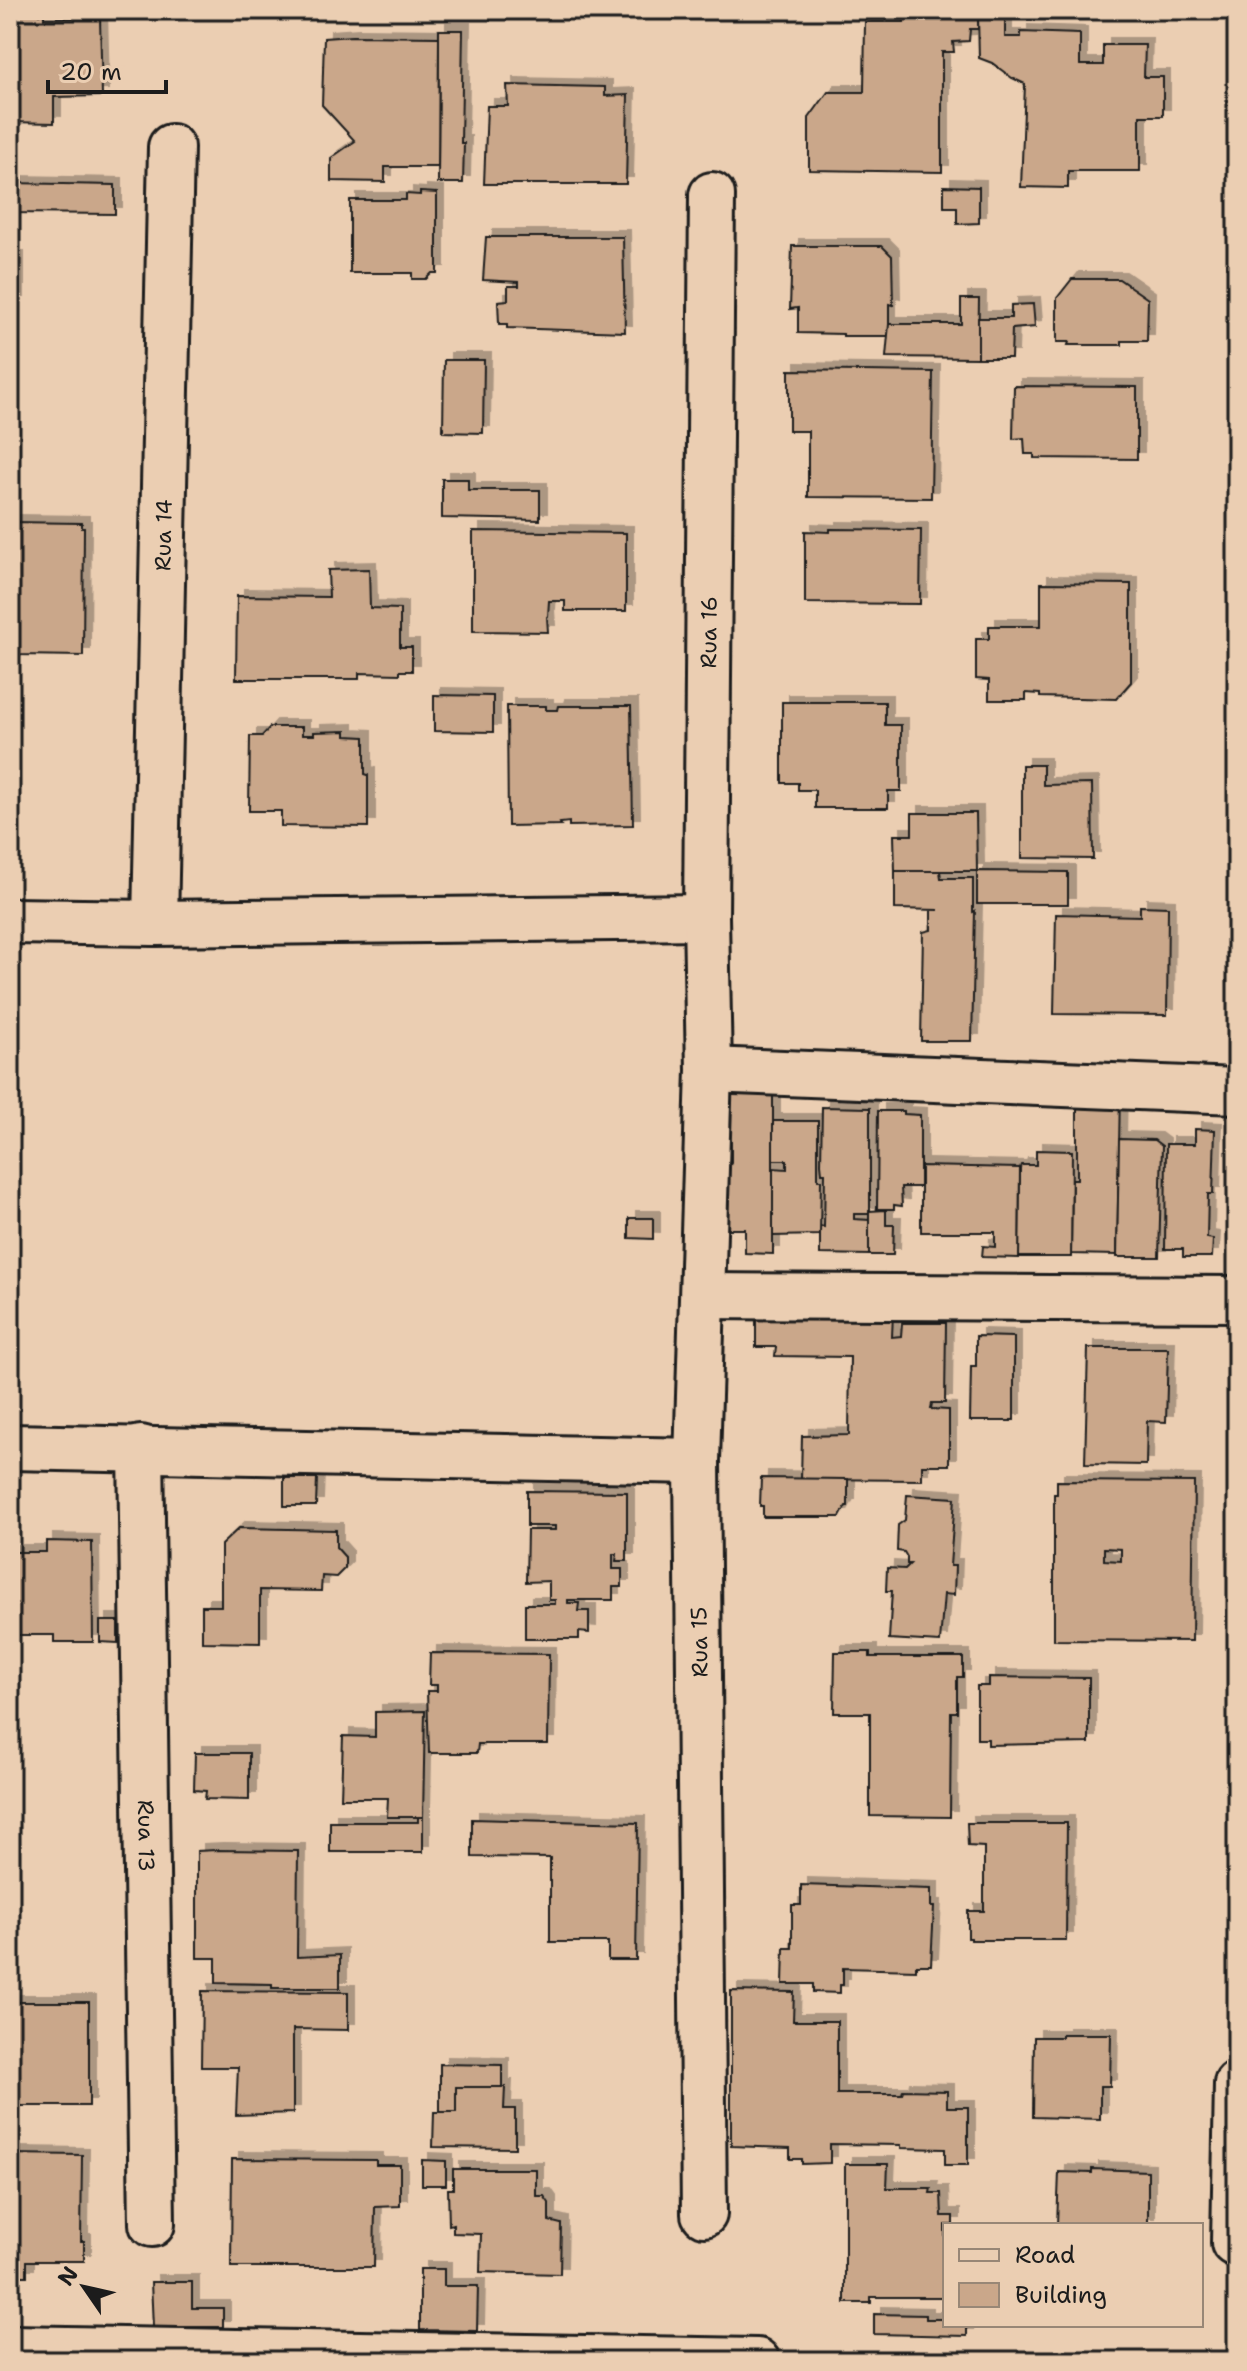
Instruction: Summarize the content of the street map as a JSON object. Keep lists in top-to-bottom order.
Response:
{
  "streets": {
    "street": [
      "Rua 14",
      "Rua 16",
      "Rua 15",
      "Rua 13"
    ]
  },
  "crossings": [
    ["Rua 16", "Rua 15"]
  ],
  "legend": ["Road", "Building"],
  "scale_bar": "20 m",
  "north": "top left"
}
